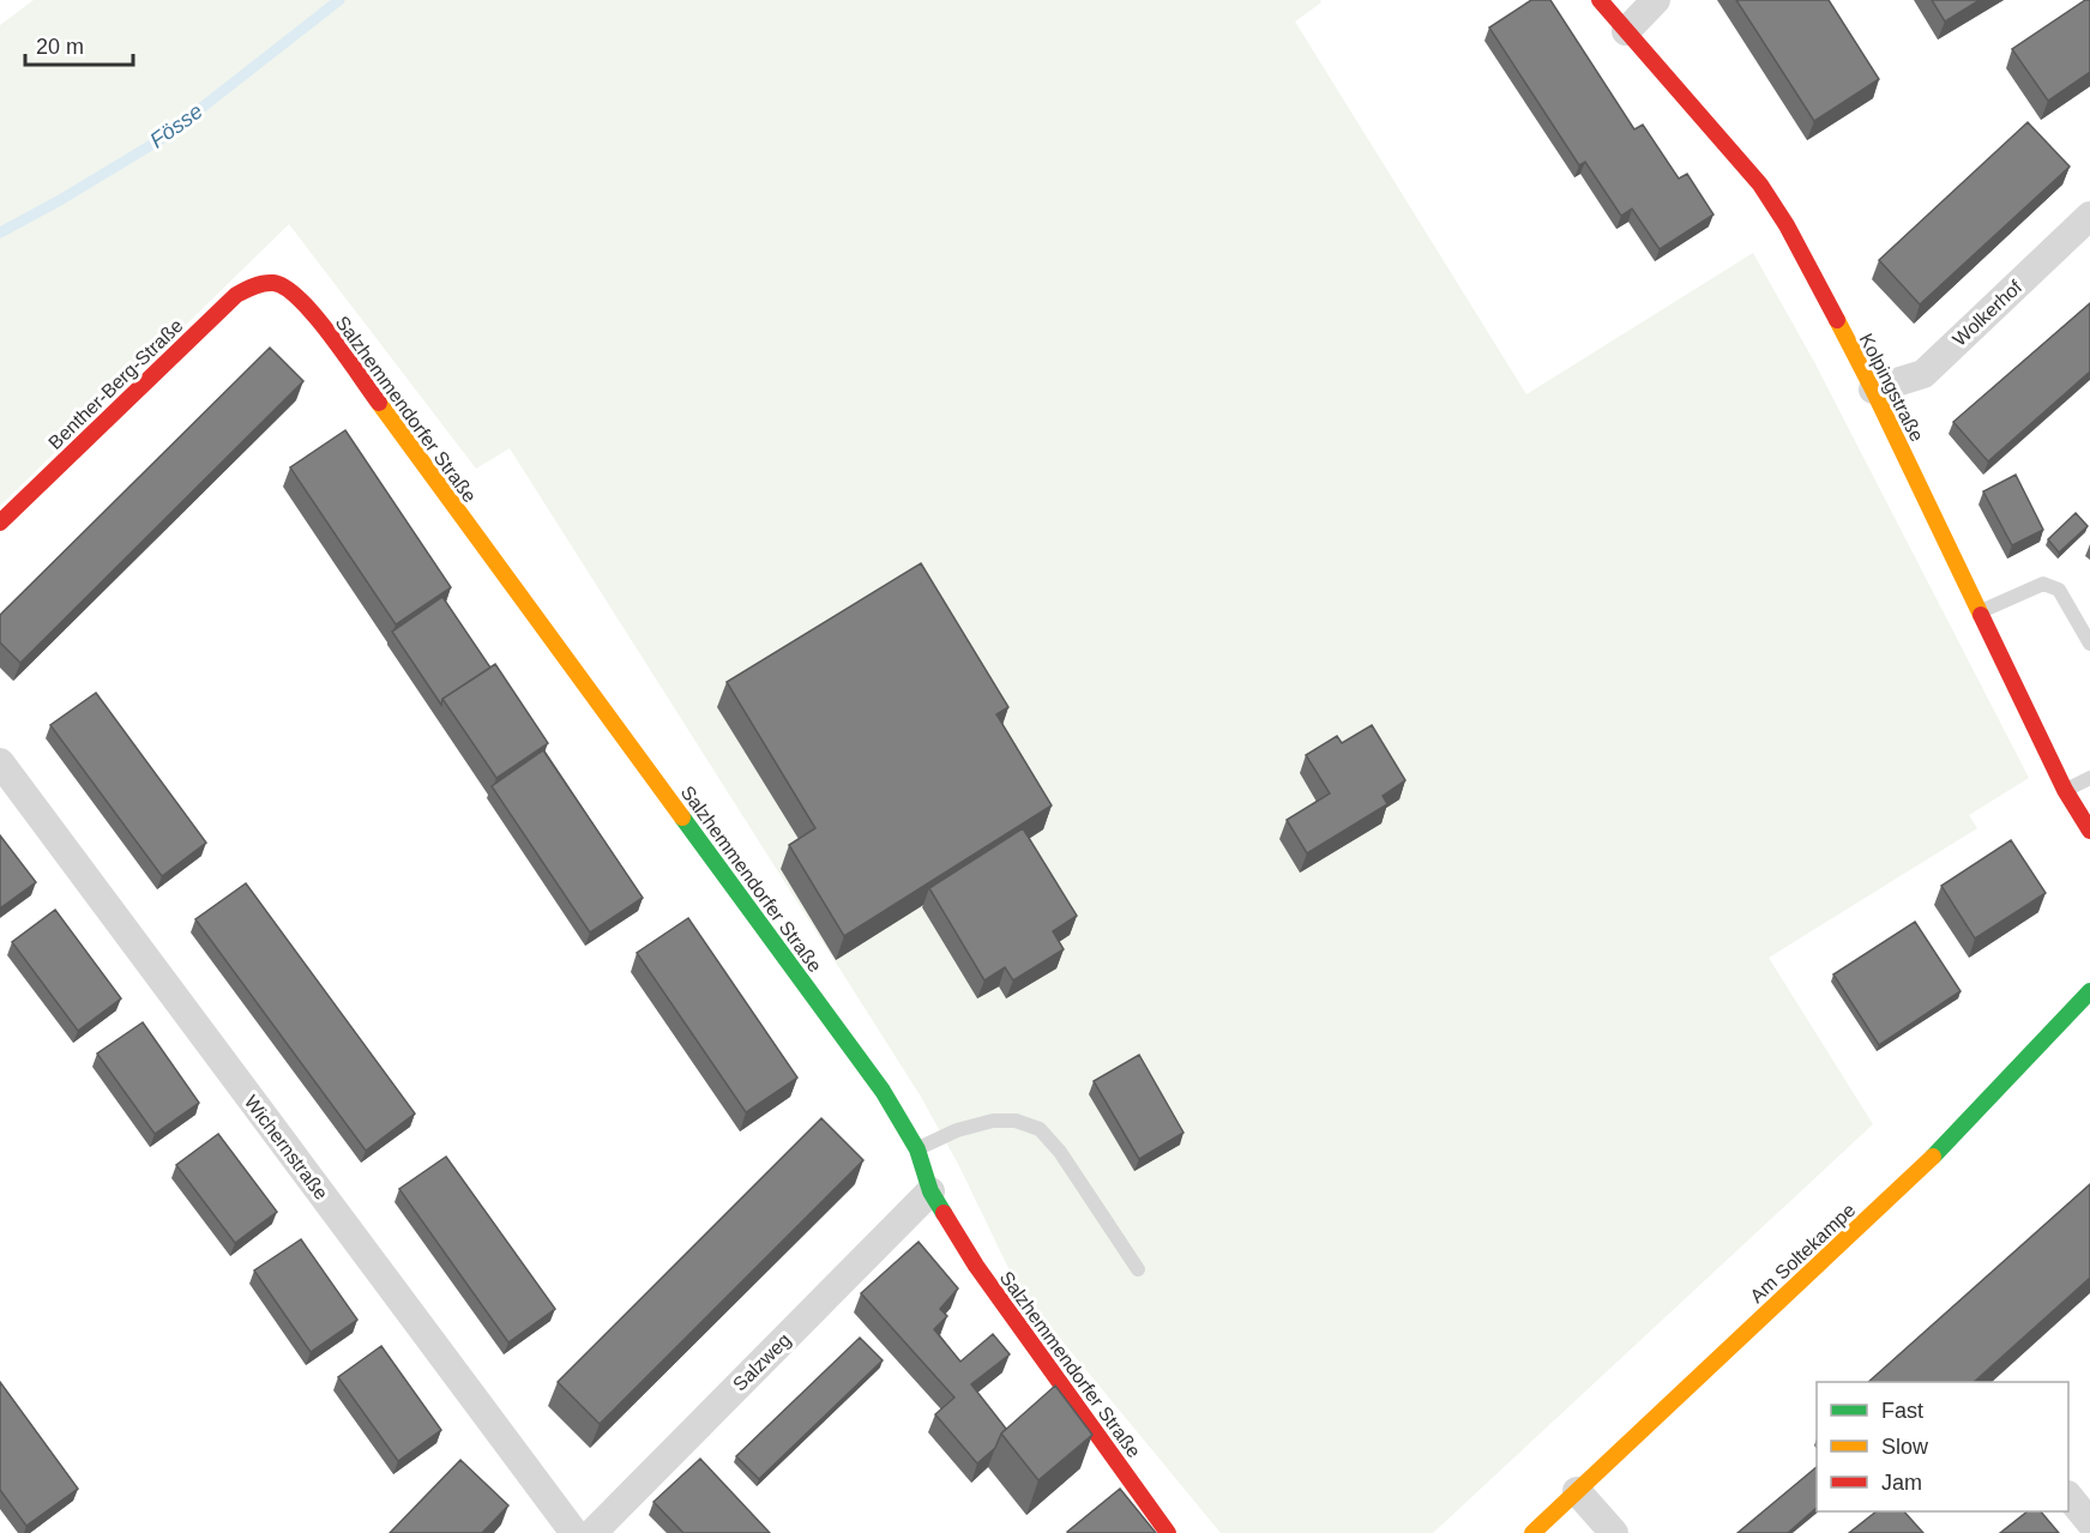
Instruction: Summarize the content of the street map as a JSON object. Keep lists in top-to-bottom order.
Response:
{
  "streets": {
    "street": [
      "Wolkerhof",
      "Benther-Berg-Straße",
      "Kolpingstraße",
      "Salzhemmendorfer Straße",
      "Wichernstraße",
      "Am Soltekampe",
      "Salzweg"
    ]
  },
  "crossings": [
    ["Wolkerhof", "Kolpingstraße"],
    ["Benther-Berg-Straße", "Salzhemmendorfer Straße"],
    ["Salzhemmendorfer Straße", "Salzweg"]
  ],
  "water": ["Fösse"],
  "legend": ["Fast", "Slow", "Jam"],
  "scale_bar": "20 m"
}
